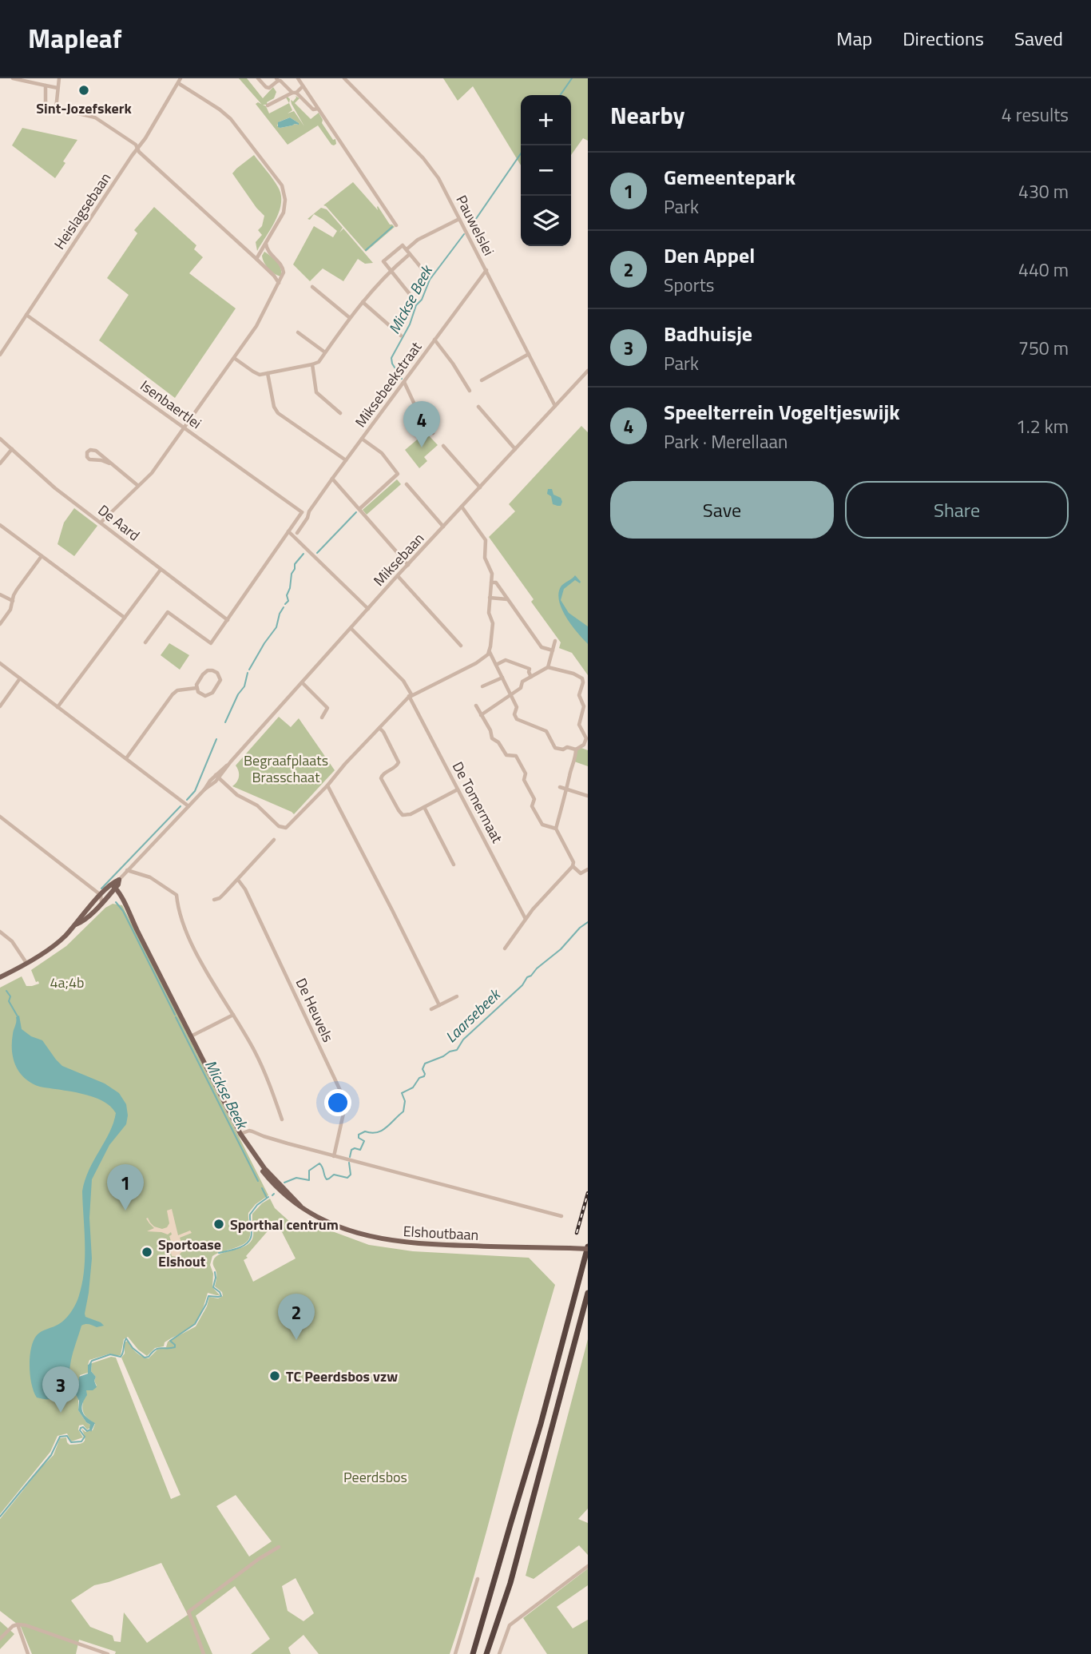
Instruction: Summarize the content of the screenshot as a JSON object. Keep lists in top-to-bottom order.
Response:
{
  "streets": {
    "main road": ["Miksebaan", "Elshoutbaan"],
    "street": [
      "Heislagsebaan",
      "Pauwelslei",
      "Miksebeekstraat",
      "Isenbaertlei",
      "De Aard",
      "De Tomermaat",
      "De Heuvels"
    ]
  },
  "crossings": [
    ["Heislagsebaan", "Isenbaertlei"],
    ["Pauwelslei", "Miksebeekstraat"],
    ["Pauwelslei", "Miksebaan"],
    ["Miksebaan", "De Tomermaat"],
    ["Miksebaan", "Elshoutbaan"]
  ],
  "water": ["Mickse Beek", "Laarsebeek"],
  "parks": ["Begraafplaats Brasschaat", "4a;4b", "Peerdsbos"],
  "places": [
    "Sint-Jozefskerk",
    "Sporthal centrum",
    "Sportoase Elshout",
    "TC Peerdsbos vzw"
  ],
  "page": {
    "header": "Mapleaf",
    "nav": ["Map", "Directions", "Saved"],
    "heading": ["Nearby", "4 results"],
    "map_buttons": ["+", "−"],
    "list": [
      {
        "mark": "1",
        "name": "Gemeentepark",
        "note": "Park",
        "value": "430 m"
      },
      {
        "mark": "2",
        "name": "Den Appel",
        "note": "Sports",
        "value": "440 m"
      },
      {
        "mark": "3",
        "name": "Badhuisje",
        "note": "Park",
        "value": "750 m"
      },
      {
        "mark": "4",
        "name": "Speelterrein Vogeltjeswijk",
        "note": "Park · Merellaan",
        "value": "1.2 km"
      }
    ],
    "pins": [
      "4",
      "1",
      "2",
      "3"
    ],
    "buttons": ["Save", "Share"]
  }
}
